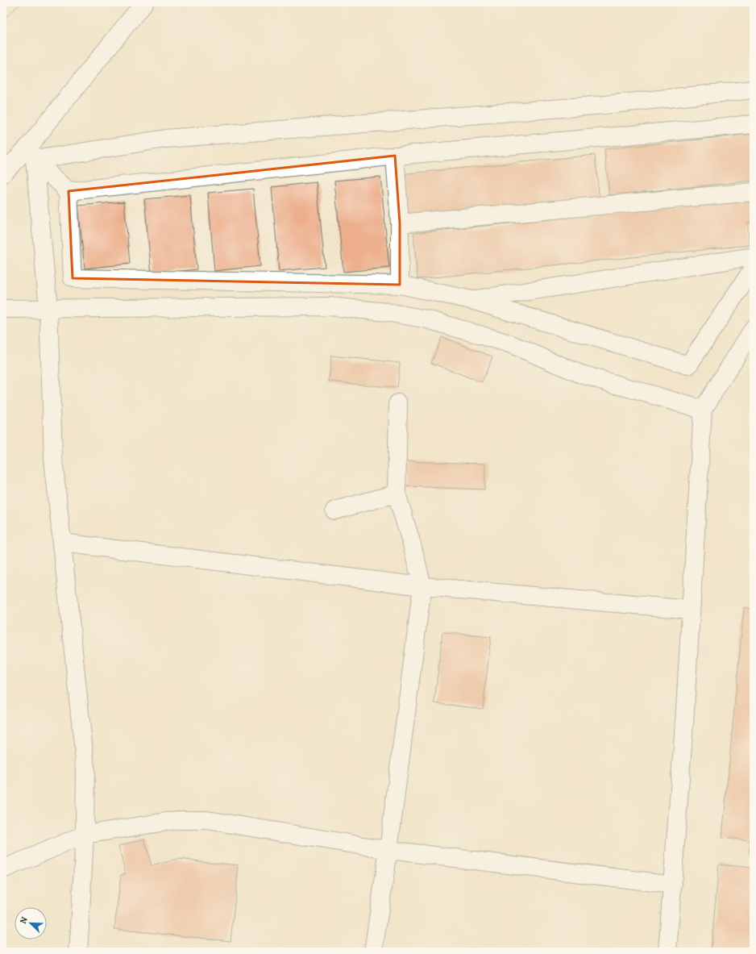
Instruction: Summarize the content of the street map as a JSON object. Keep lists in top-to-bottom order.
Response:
{
  "north": "top left"
}
